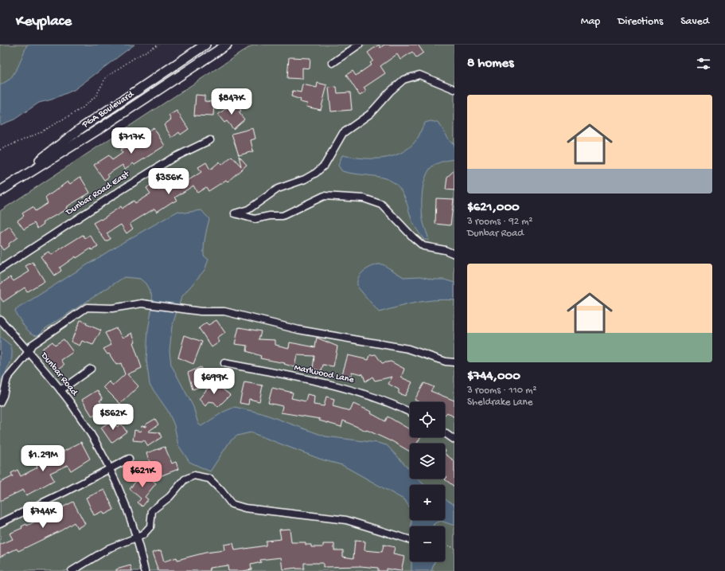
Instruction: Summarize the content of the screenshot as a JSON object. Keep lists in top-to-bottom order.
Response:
{
  "streets": {
    "main road": ["PGA Boulevard"],
    "street": ["Dunbar Road East", "Dunbar Road", "Marlwood Lane"]
  },
  "page": {
    "header": "Keyplace",
    "nav": ["Map", "Directions", "Saved"],
    "heading": "8 homes",
    "list": [
      {
        "name": "$621,000",
        "note": "3 rooms · 92 m² · Dunbar Road"
      },
      {
        "name": "$744,000",
        "note": "3 rooms · 110 m² · Sheldrake Lane"
      }
    ],
    "price": [
      "$847K",
      "$717K",
      "$356K",
      "$699K",
      "$562K",
      "$1.29M",
      "$621K",
      "$744K"
    ],
    "map_buttons": ["+", "−"]
  }
}
